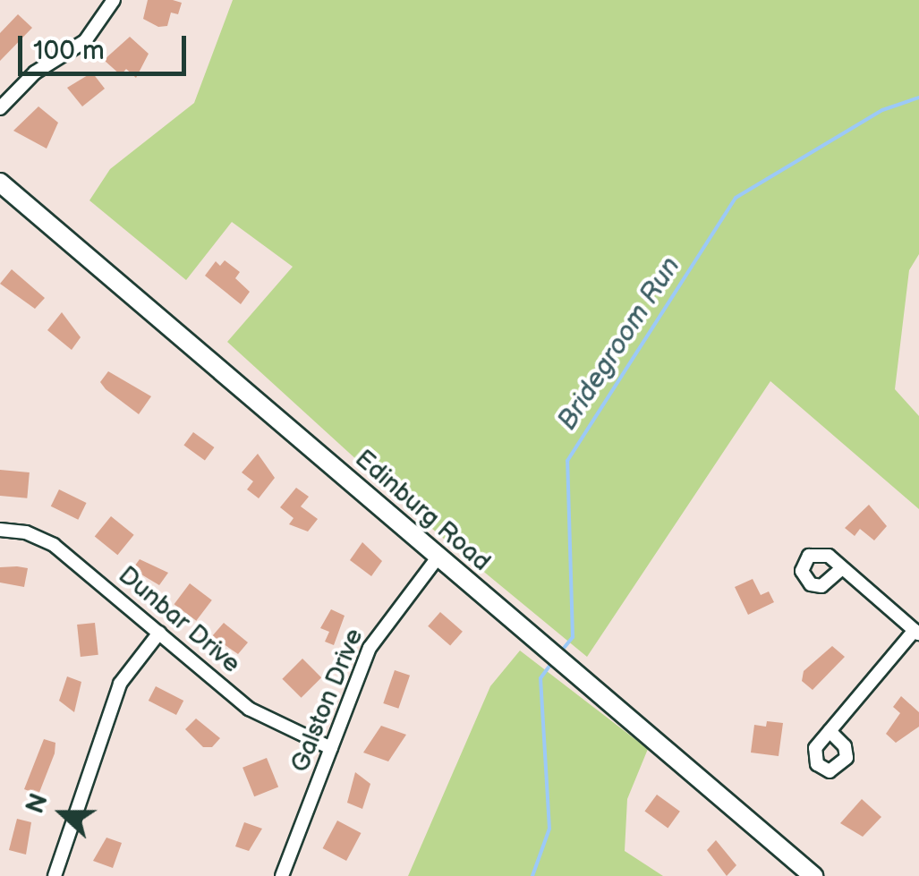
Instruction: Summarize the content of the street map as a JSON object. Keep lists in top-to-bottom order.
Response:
{
  "streets": {
    "main road": ["Edinburg Road"],
    "street": ["Dunbar Drive", "Galston Drive"]
  },
  "crossings": [
    ["Edinburg Road", "Galston Drive"],
    ["Dunbar Drive", "Galston Drive"]
  ],
  "water": ["Bridegroom Run"],
  "scale_bar": "100 m",
  "north": "left"
}
